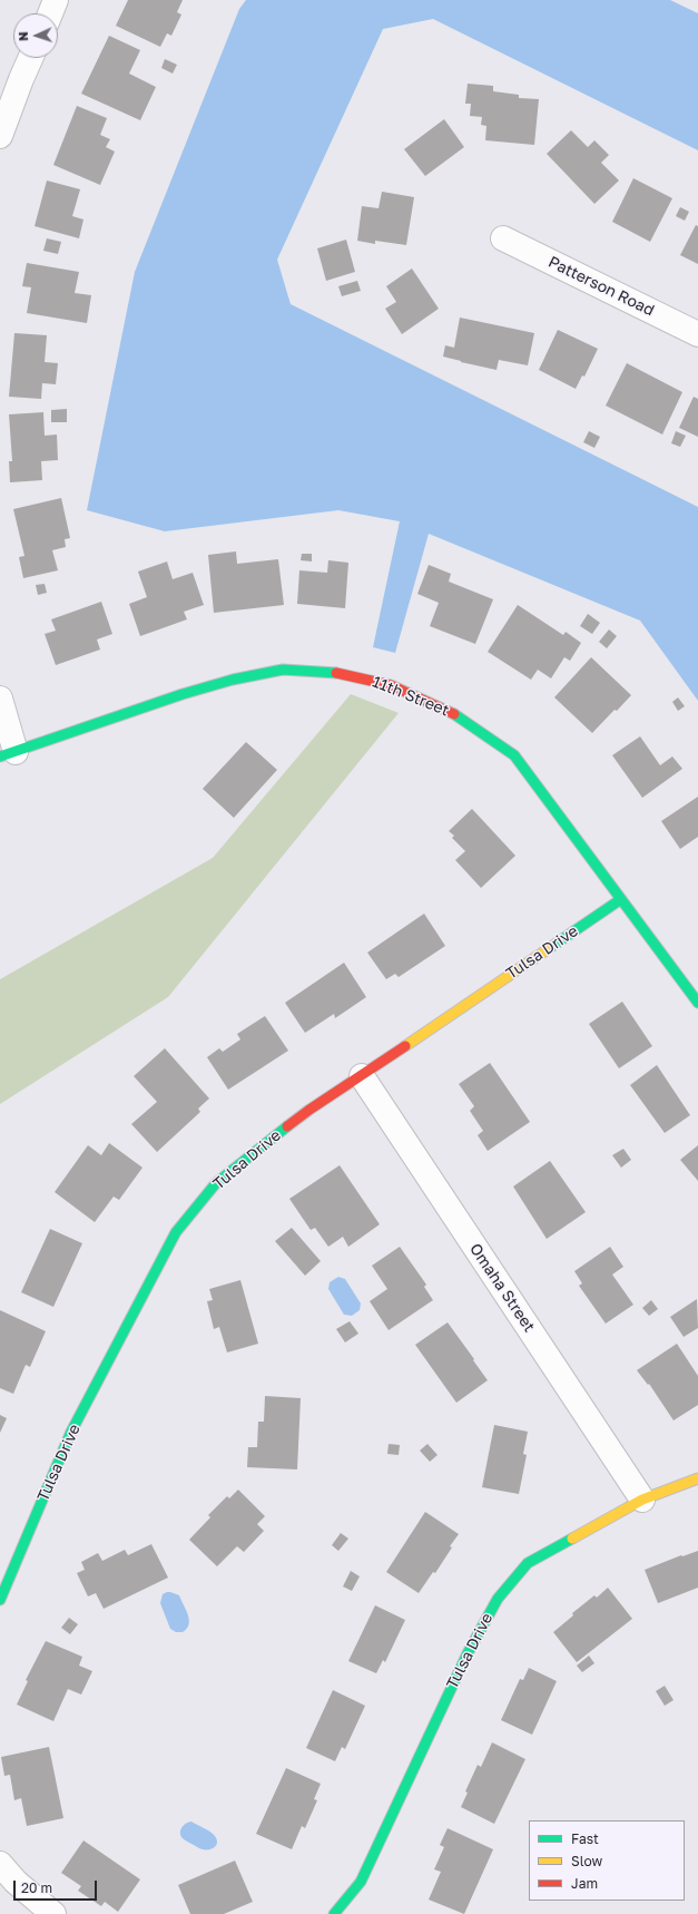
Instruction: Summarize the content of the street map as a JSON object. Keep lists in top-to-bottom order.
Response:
{
  "streets": {
    "street": [
      "Patterson Road",
      "11th Street",
      "Tulsa Drive",
      "Omaha Street"
    ]
  },
  "crossings": [
    ["11th Street", "Tulsa Drive"],
    ["Tulsa Drive", "Omaha Street"]
  ],
  "legend": ["Fast", "Slow", "Jam"],
  "scale_bar": "20 m",
  "north": "left"
}
